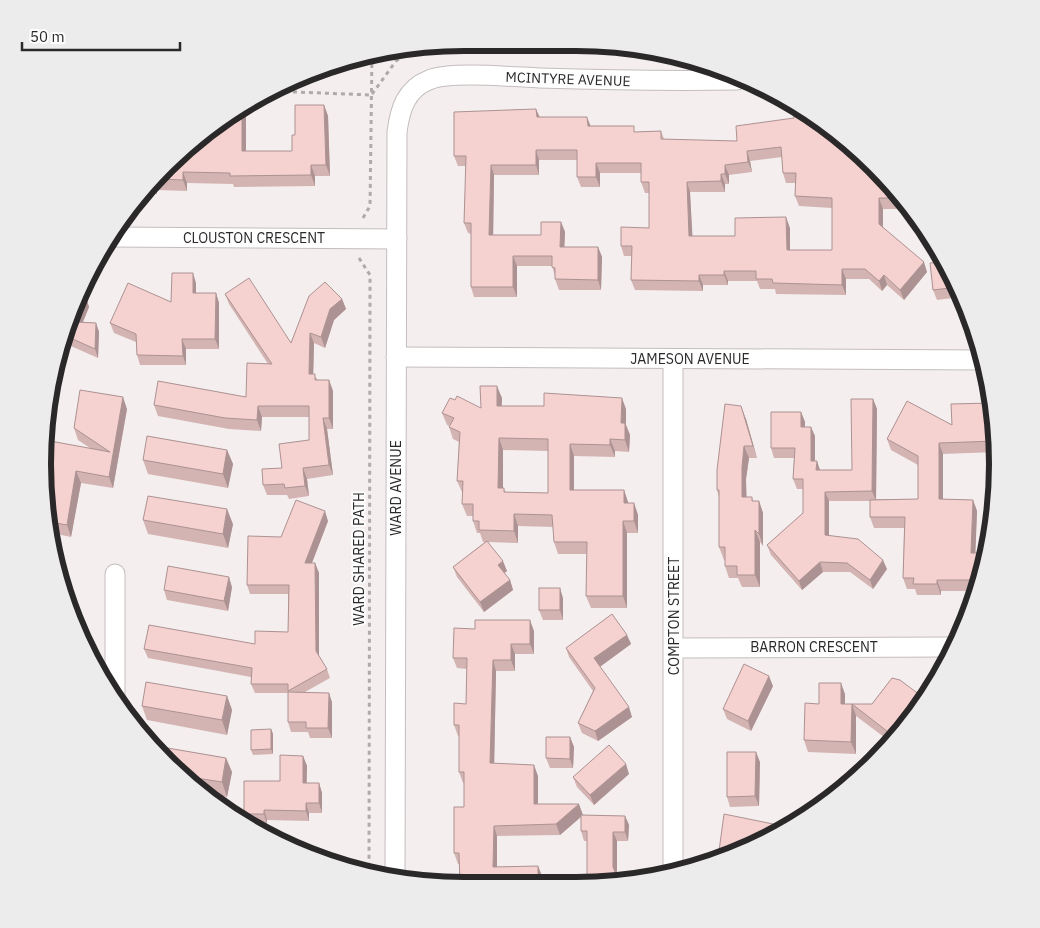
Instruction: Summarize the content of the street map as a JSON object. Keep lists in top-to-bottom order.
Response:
{
  "streets": {
    "street": [
      "MCINTYRE AVENUE",
      "CLOUSTON CRESCENT",
      "JAMESON AVENUE",
      "WARD AVENUE",
      "COMPTON STREET",
      "BARRON CRESCENT"
    ],
    "path": ["WARD SHARED PATH"]
  },
  "crossings": [
    ["MCINTYRE AVENUE", "WARD AVENUE"],
    ["CLOUSTON CRESCENT", "WARD AVENUE"],
    ["JAMESON AVENUE", "WARD AVENUE"],
    ["JAMESON AVENUE", "COMPTON STREET"],
    ["COMPTON STREET", "BARRON CRESCENT"]
  ],
  "scale_bar": "50 m"
}
